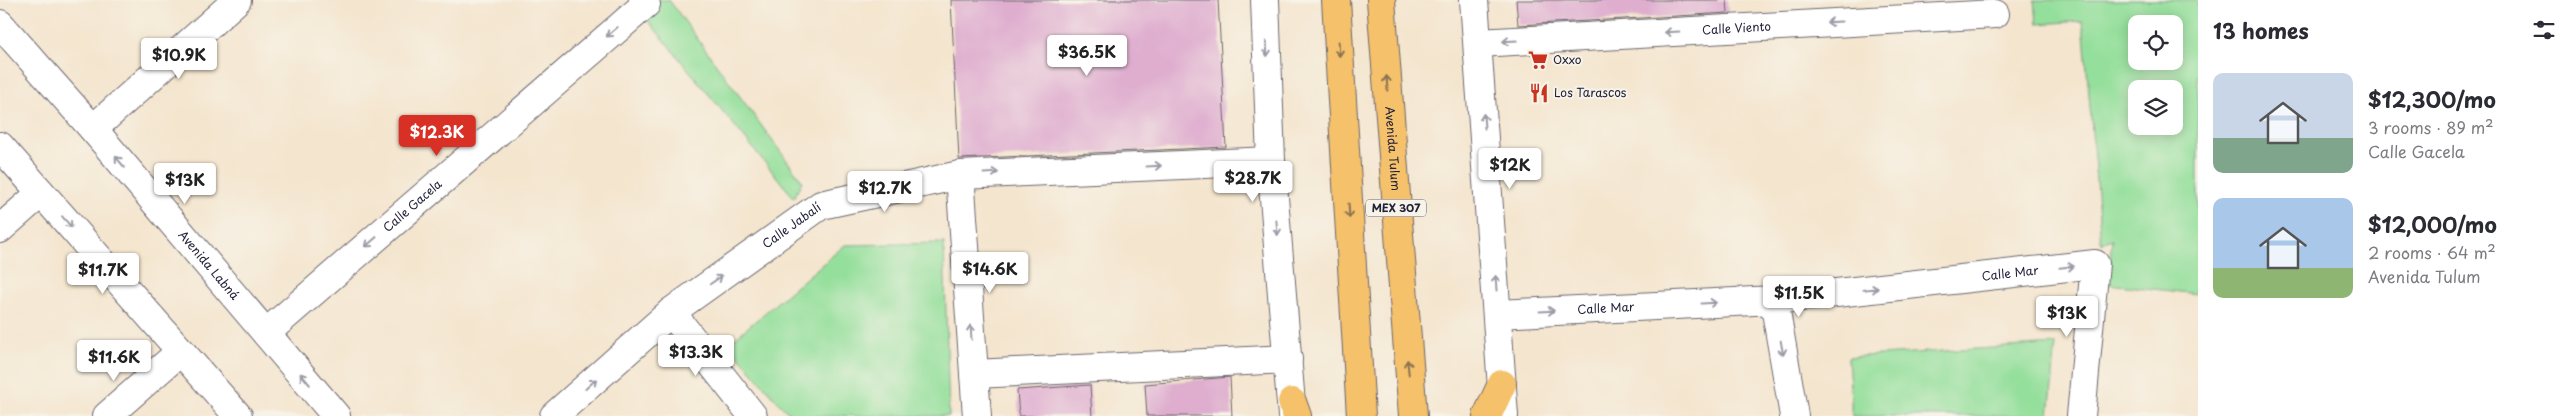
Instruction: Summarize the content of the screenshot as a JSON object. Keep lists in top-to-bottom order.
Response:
{
  "streets": {
    "main road": ["Avenida Tulum", "MEX 307"],
    "street": [
      "Calle Viento",
      "Calle Gacela",
      "Calle Jabalí",
      "Avenida Labná",
      "Calle Mar"
    ]
  },
  "crossings": [
    ["Calle Gacela", "Avenida Labná"]
  ],
  "one_way": ["Calle Viento", "Calle Gacela"],
  "places": {
    "supermarket": ["Oxxo"],
    "restaurant": ["Los Tarascos"]
  },
  "page": {
    "heading": "13 homes",
    "price": [
      "$36.5K",
      "$10.9K",
      "$12.3K",
      "$12K",
      "$28.7K",
      "$13K",
      "$12.7K",
      "$14.6K",
      "$11.7K",
      "$11.5K",
      "$13K",
      "$13.3K",
      "$11.6K"
    ],
    "list": [
      {
        "name": "$12,300/mo",
        "note": "3 rooms · 89 m² · Calle Gacela"
      },
      {
        "name": "$12,000/mo",
        "note": "2 rooms · 64 m² · Avenida Tulum"
      }
    ]
  }
}
